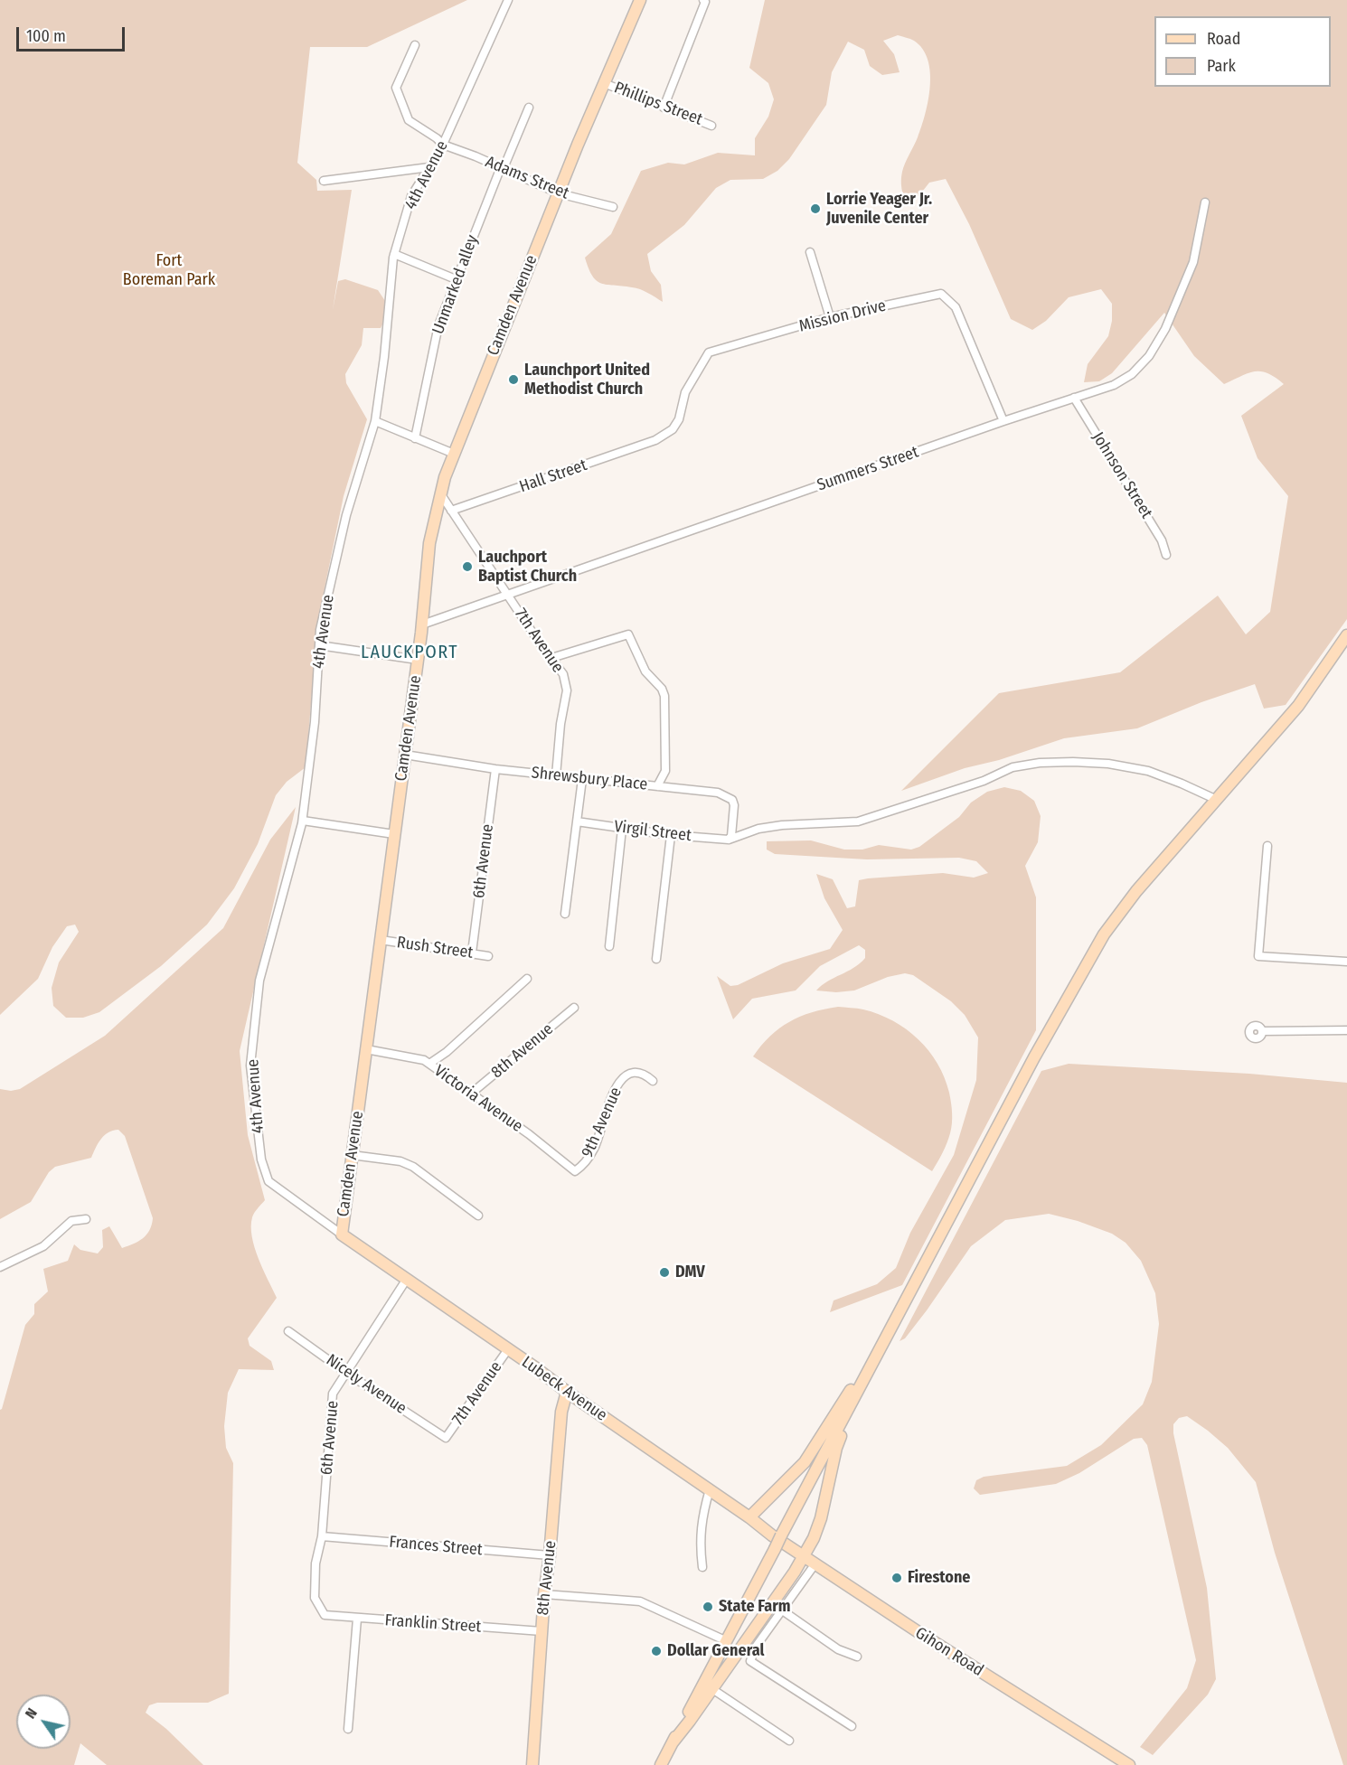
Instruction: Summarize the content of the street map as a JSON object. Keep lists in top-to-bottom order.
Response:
{
  "streets": {
    "street": [
      "Phillips Street",
      "4th Avenue",
      "Adams Street",
      "Unmarked alley",
      "Camden Avenue",
      "Mission Drive",
      "Summers Street",
      "Johnson Street",
      "Hall Street",
      "7th Avenue",
      "Shrewsbury Place",
      "Virgil Street",
      "6th Avenue",
      "Rush Street",
      "8th Avenue",
      "Victoria Avenue",
      "9th Avenue",
      "Nicely Avenue",
      "Lubeck Avenue",
      "Frances Street",
      "Franklin Street",
      "Gihon Road"
    ]
  },
  "crossings": [
    ["Phillips Street", "Camden Avenue"],
    ["4th Avenue", "Adams Street"],
    ["4th Avenue", "Camden Avenue"],
    ["4th Avenue", "Lubeck Avenue"],
    ["Adams Street", "Unmarked alley"],
    ["Adams Street", "Camden Avenue"],
    ["Camden Avenue", "Summers Street"],
    ["Camden Avenue", "7th Avenue"],
    ["Camden Avenue", "Shrewsbury Place"],
    ["Camden Avenue", "Rush Street"],
    ["Camden Avenue", "Victoria Avenue"],
    ["Mission Drive", "Summers Street"],
    ["Mission Drive", "Hall Street"],
    ["Summers Street", "Johnson Street"],
    ["Summers Street", "7th Avenue"],
    ["Hall Street", "7th Avenue"],
    ["7th Avenue", "Shrewsbury Place"],
    ["7th Avenue", "Nicely Avenue"],
    ["7th Avenue", "Lubeck Avenue"],
    ["Shrewsbury Place", "Virgil Street"],
    ["Shrewsbury Place", "6th Avenue"],
    ["6th Avenue", "Rush Street"],
    ["6th Avenue", "Nicely Avenue"],
    ["6th Avenue", "Lubeck Avenue"],
    ["6th Avenue", "Frances Street"],
    ["6th Avenue", "Franklin Street"],
    ["8th Avenue", "Victoria Avenue"],
    ["8th Avenue", "Lubeck Avenue"],
    ["8th Avenue", "Frances Street"],
    ["8th Avenue", "Franklin Street"],
    ["Victoria Avenue", "9th Avenue"],
    ["Lubeck Avenue", "Gihon Road"]
  ],
  "districts": ["LAUCKPORT"],
  "parks": ["Fort Boreman Park"],
  "places": [
    "Lorrie Yeager Jr. Juvenile Center",
    "Launchport United Methodist Church",
    "Lauchport Baptist Church",
    "DMV",
    "Firestone",
    "State Farm",
    "Dollar General"
  ],
  "legend": ["Road", "Park"],
  "scale_bar": "100 m",
  "north": "top left"
}
